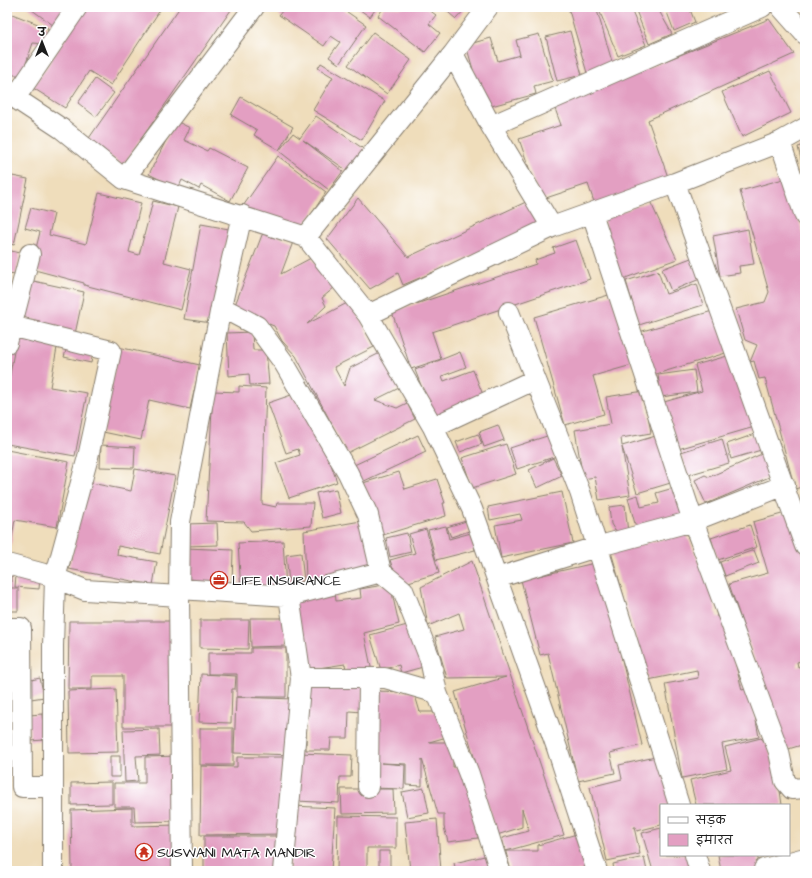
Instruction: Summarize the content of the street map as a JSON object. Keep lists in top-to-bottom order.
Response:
{
  "places": {
    "office": ["LIFE INSURANCE"],
    "temple": ["SUSWANI MATA MANDIR"]
  },
  "legend": ["सड़क", "इमारत"],
  "north": "top"
}
